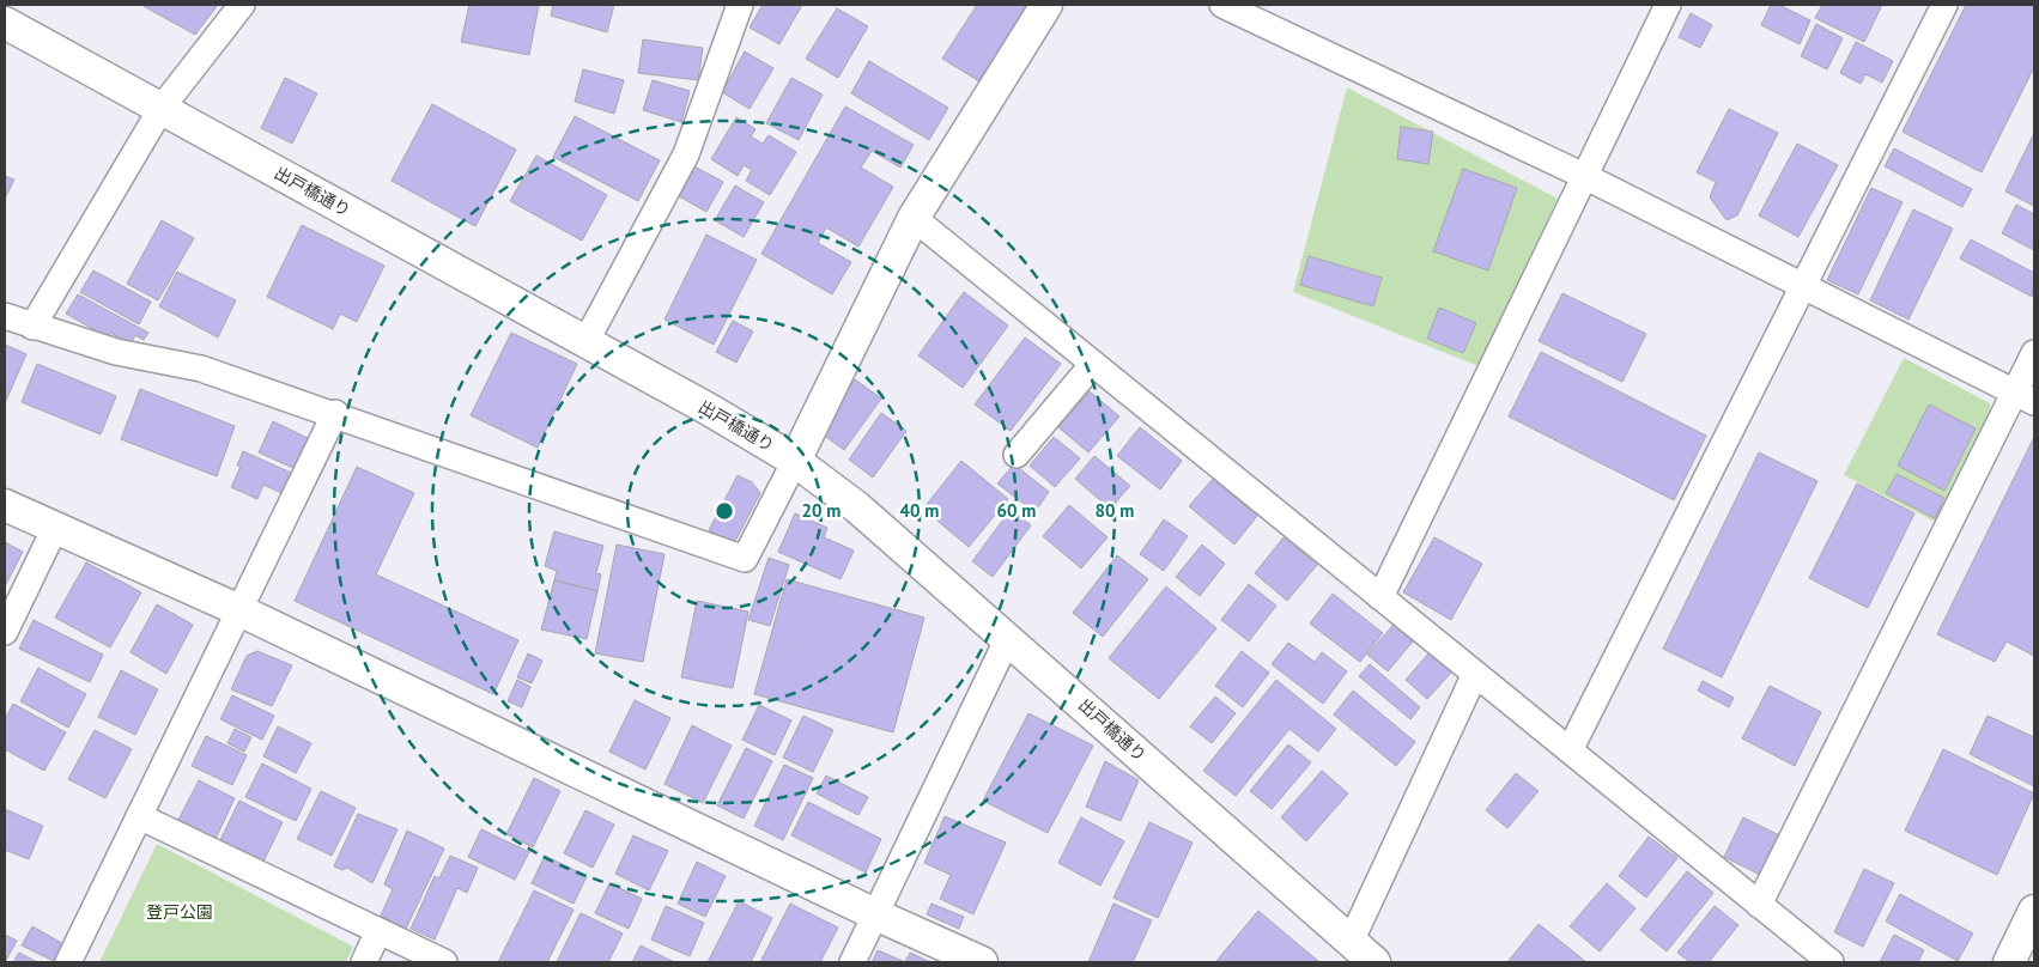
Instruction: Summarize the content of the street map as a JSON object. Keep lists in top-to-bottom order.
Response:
{
  "streets": {
    "street": ["出戸橋通り"]
  },
  "parks": ["登戸公園"],
  "rings": [
    "20 m",
    "40 m",
    "60 m",
    "80 m"
  ]
}
